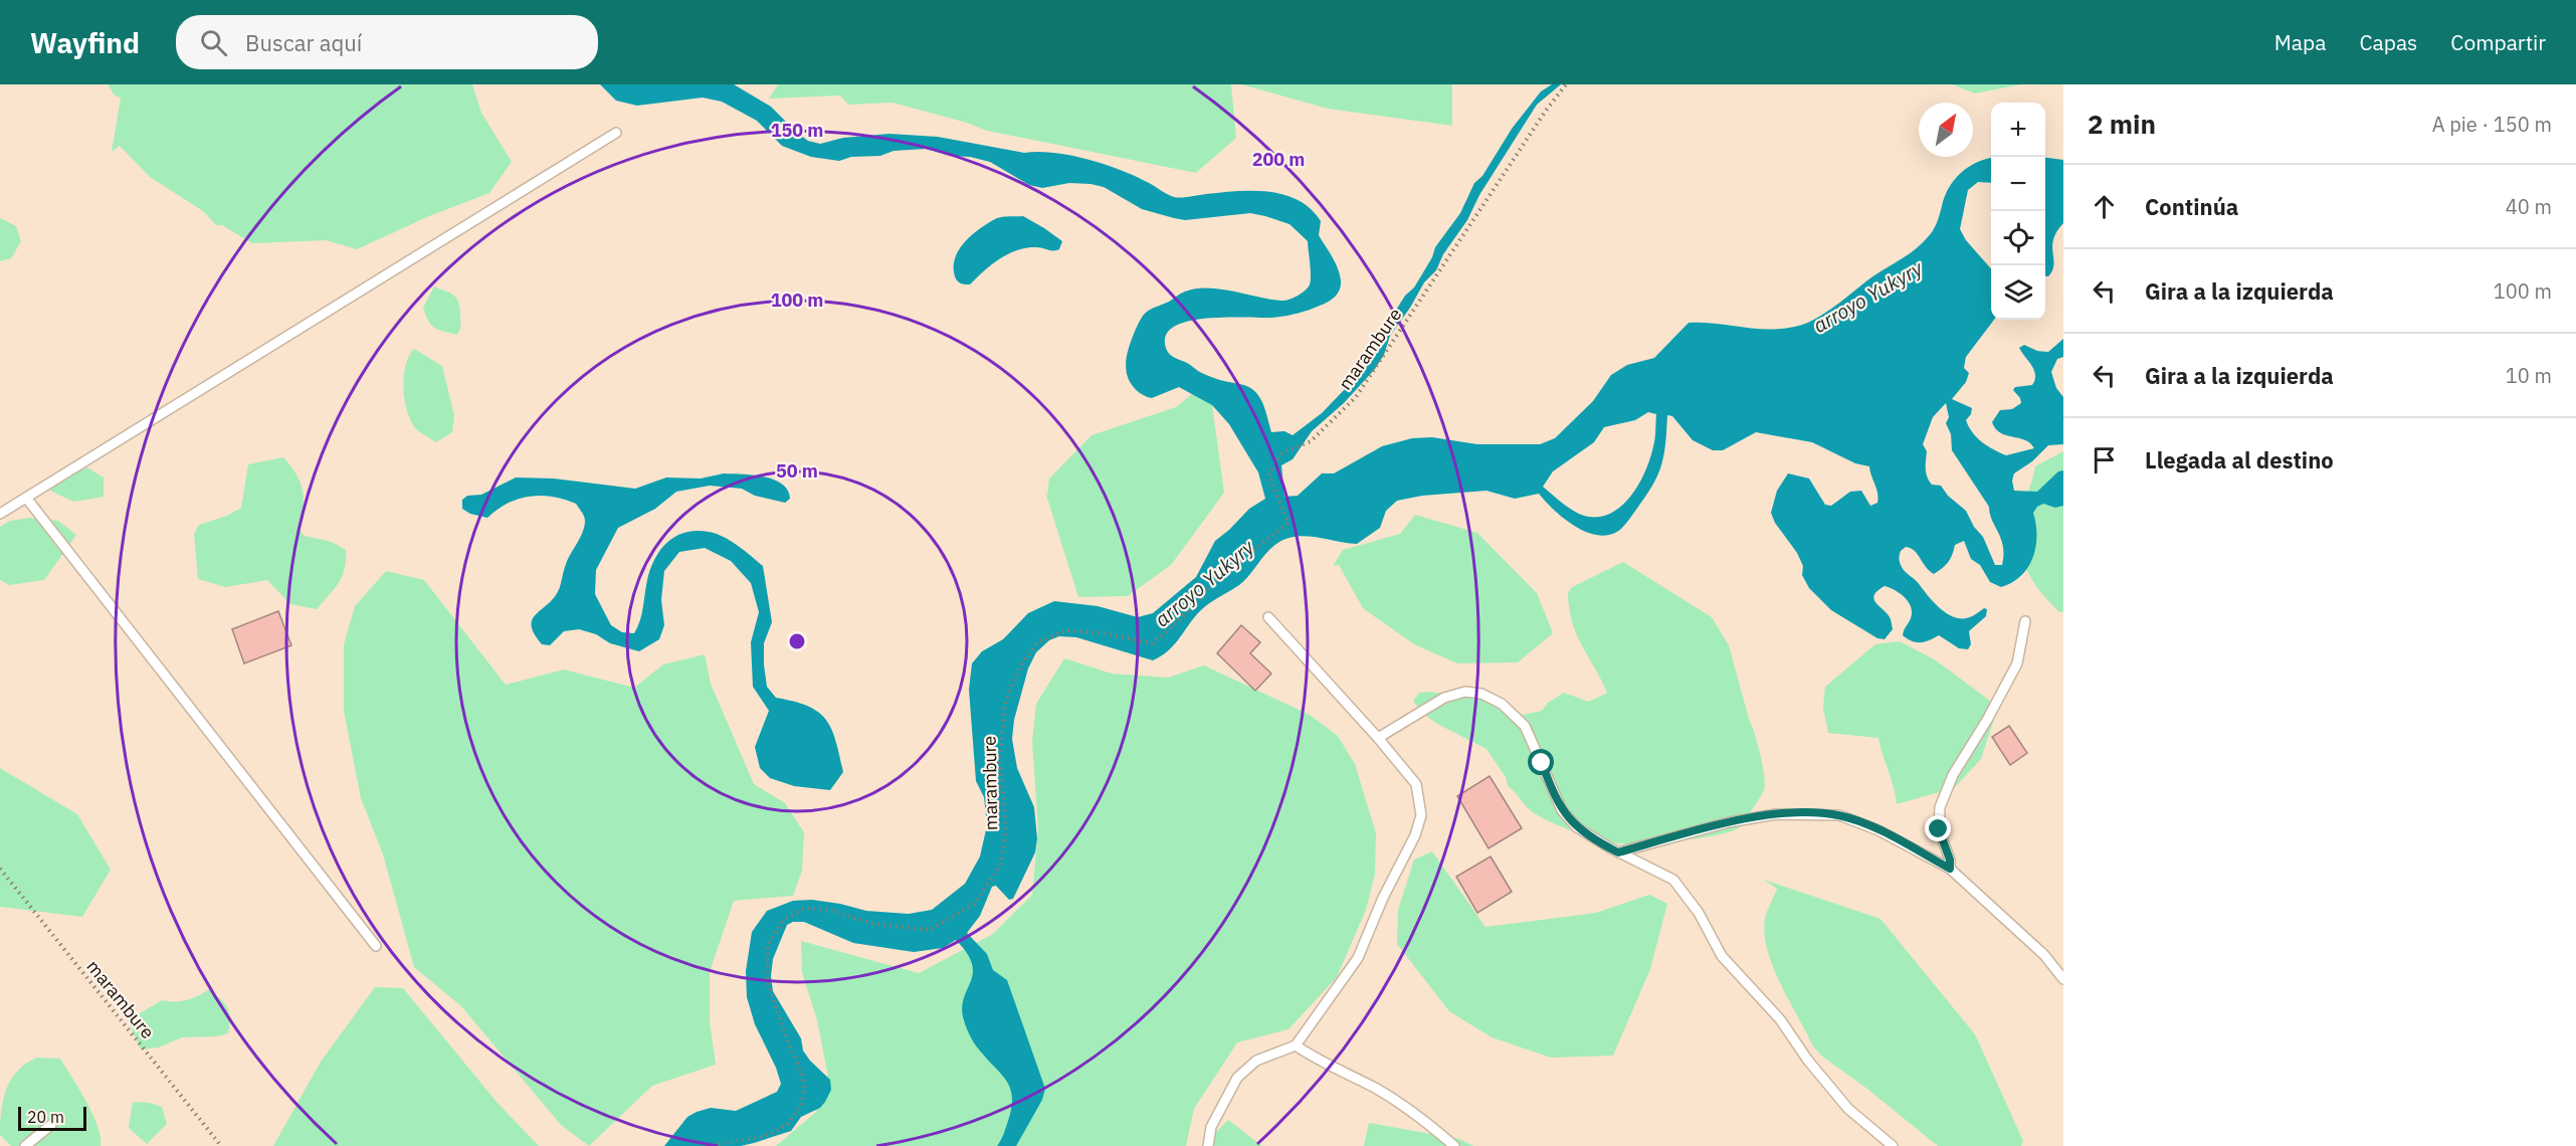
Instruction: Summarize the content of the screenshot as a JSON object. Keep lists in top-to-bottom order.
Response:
{
  "streets": {
    "path": ["marambure"]
  },
  "water": ["arroyo Yukyry"],
  "scale_bar": "20 m",
  "north": "top right",
  "page": {
    "header": "Wayfind",
    "search": "Buscar aquí",
    "nav": ["Mapa", "Capas", "Compartir"],
    "heading": ["2 min", "A pie · 150 m"],
    "map_buttons": ["+", "−"],
    "list": [
      ["Continúa", "40 m"],
      ["Gira a la izquierda", "100 m"],
      ["Gira a la izquierda", "10 m"],
      "Llegada al destino"
    ],
    "scale": "20 m"
  },
  "rings": [
    "150 m",
    "200 m",
    "100 m",
    "50 m"
  ]
}
